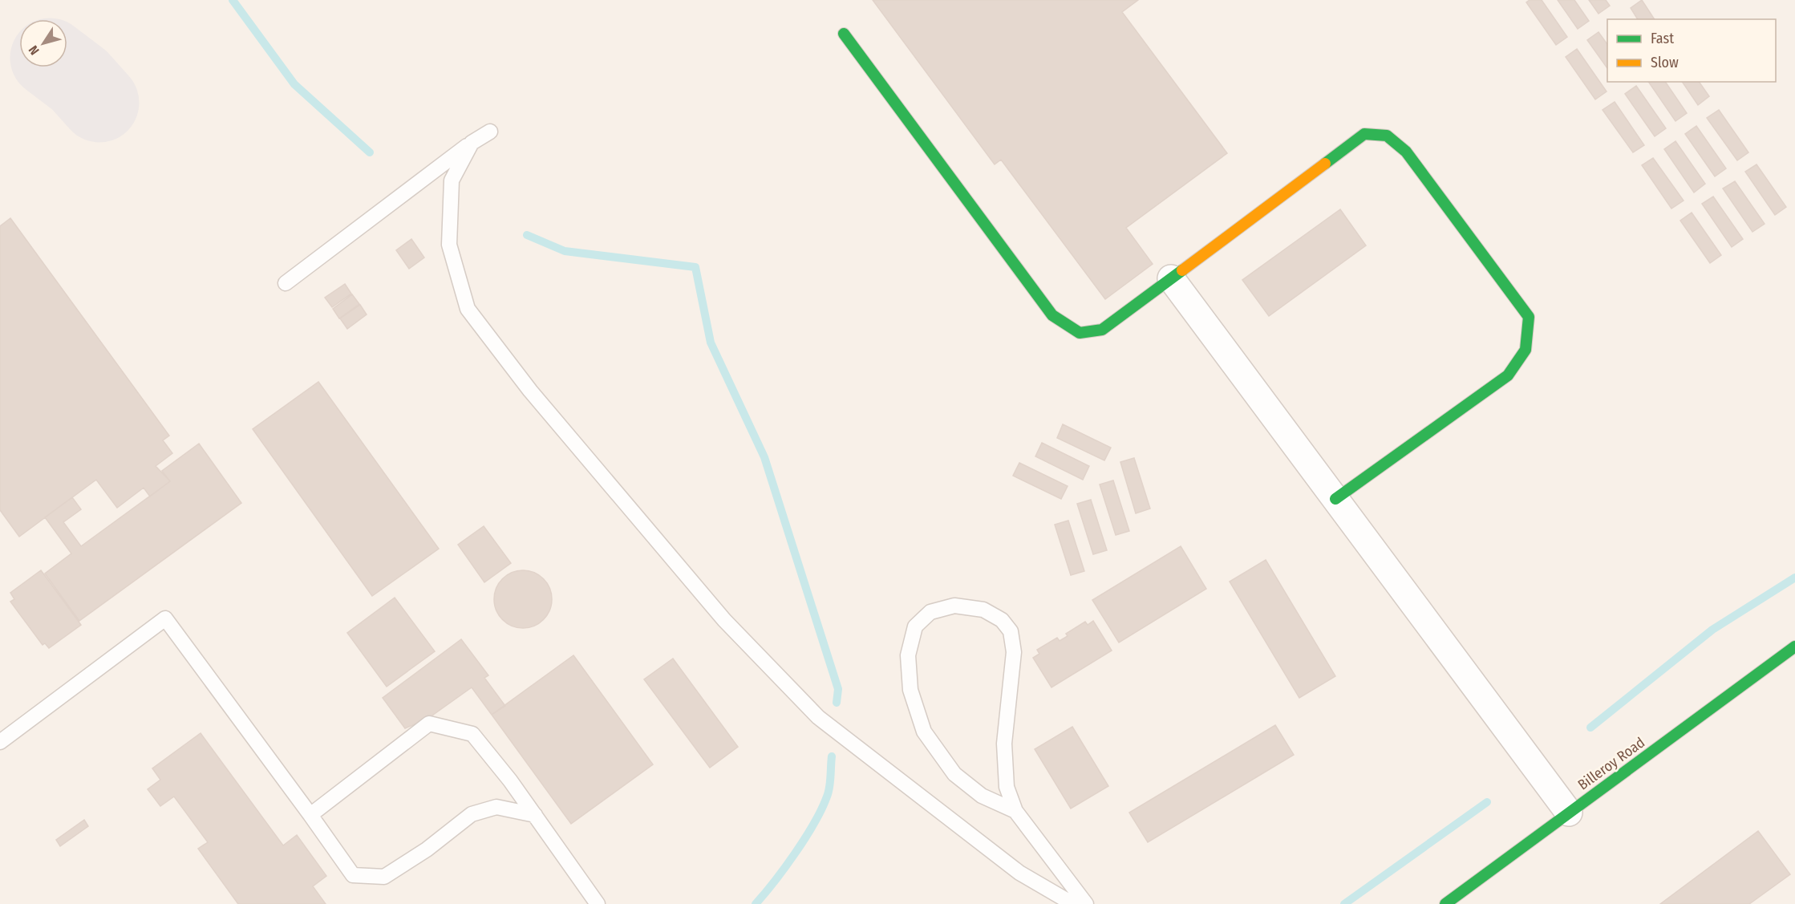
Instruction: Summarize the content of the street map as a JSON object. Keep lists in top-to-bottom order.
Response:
{
  "streets": {
    "street": ["Billeroy Road"]
  },
  "legend": ["Fast", "Slow"],
  "north": "bottom left"
}
